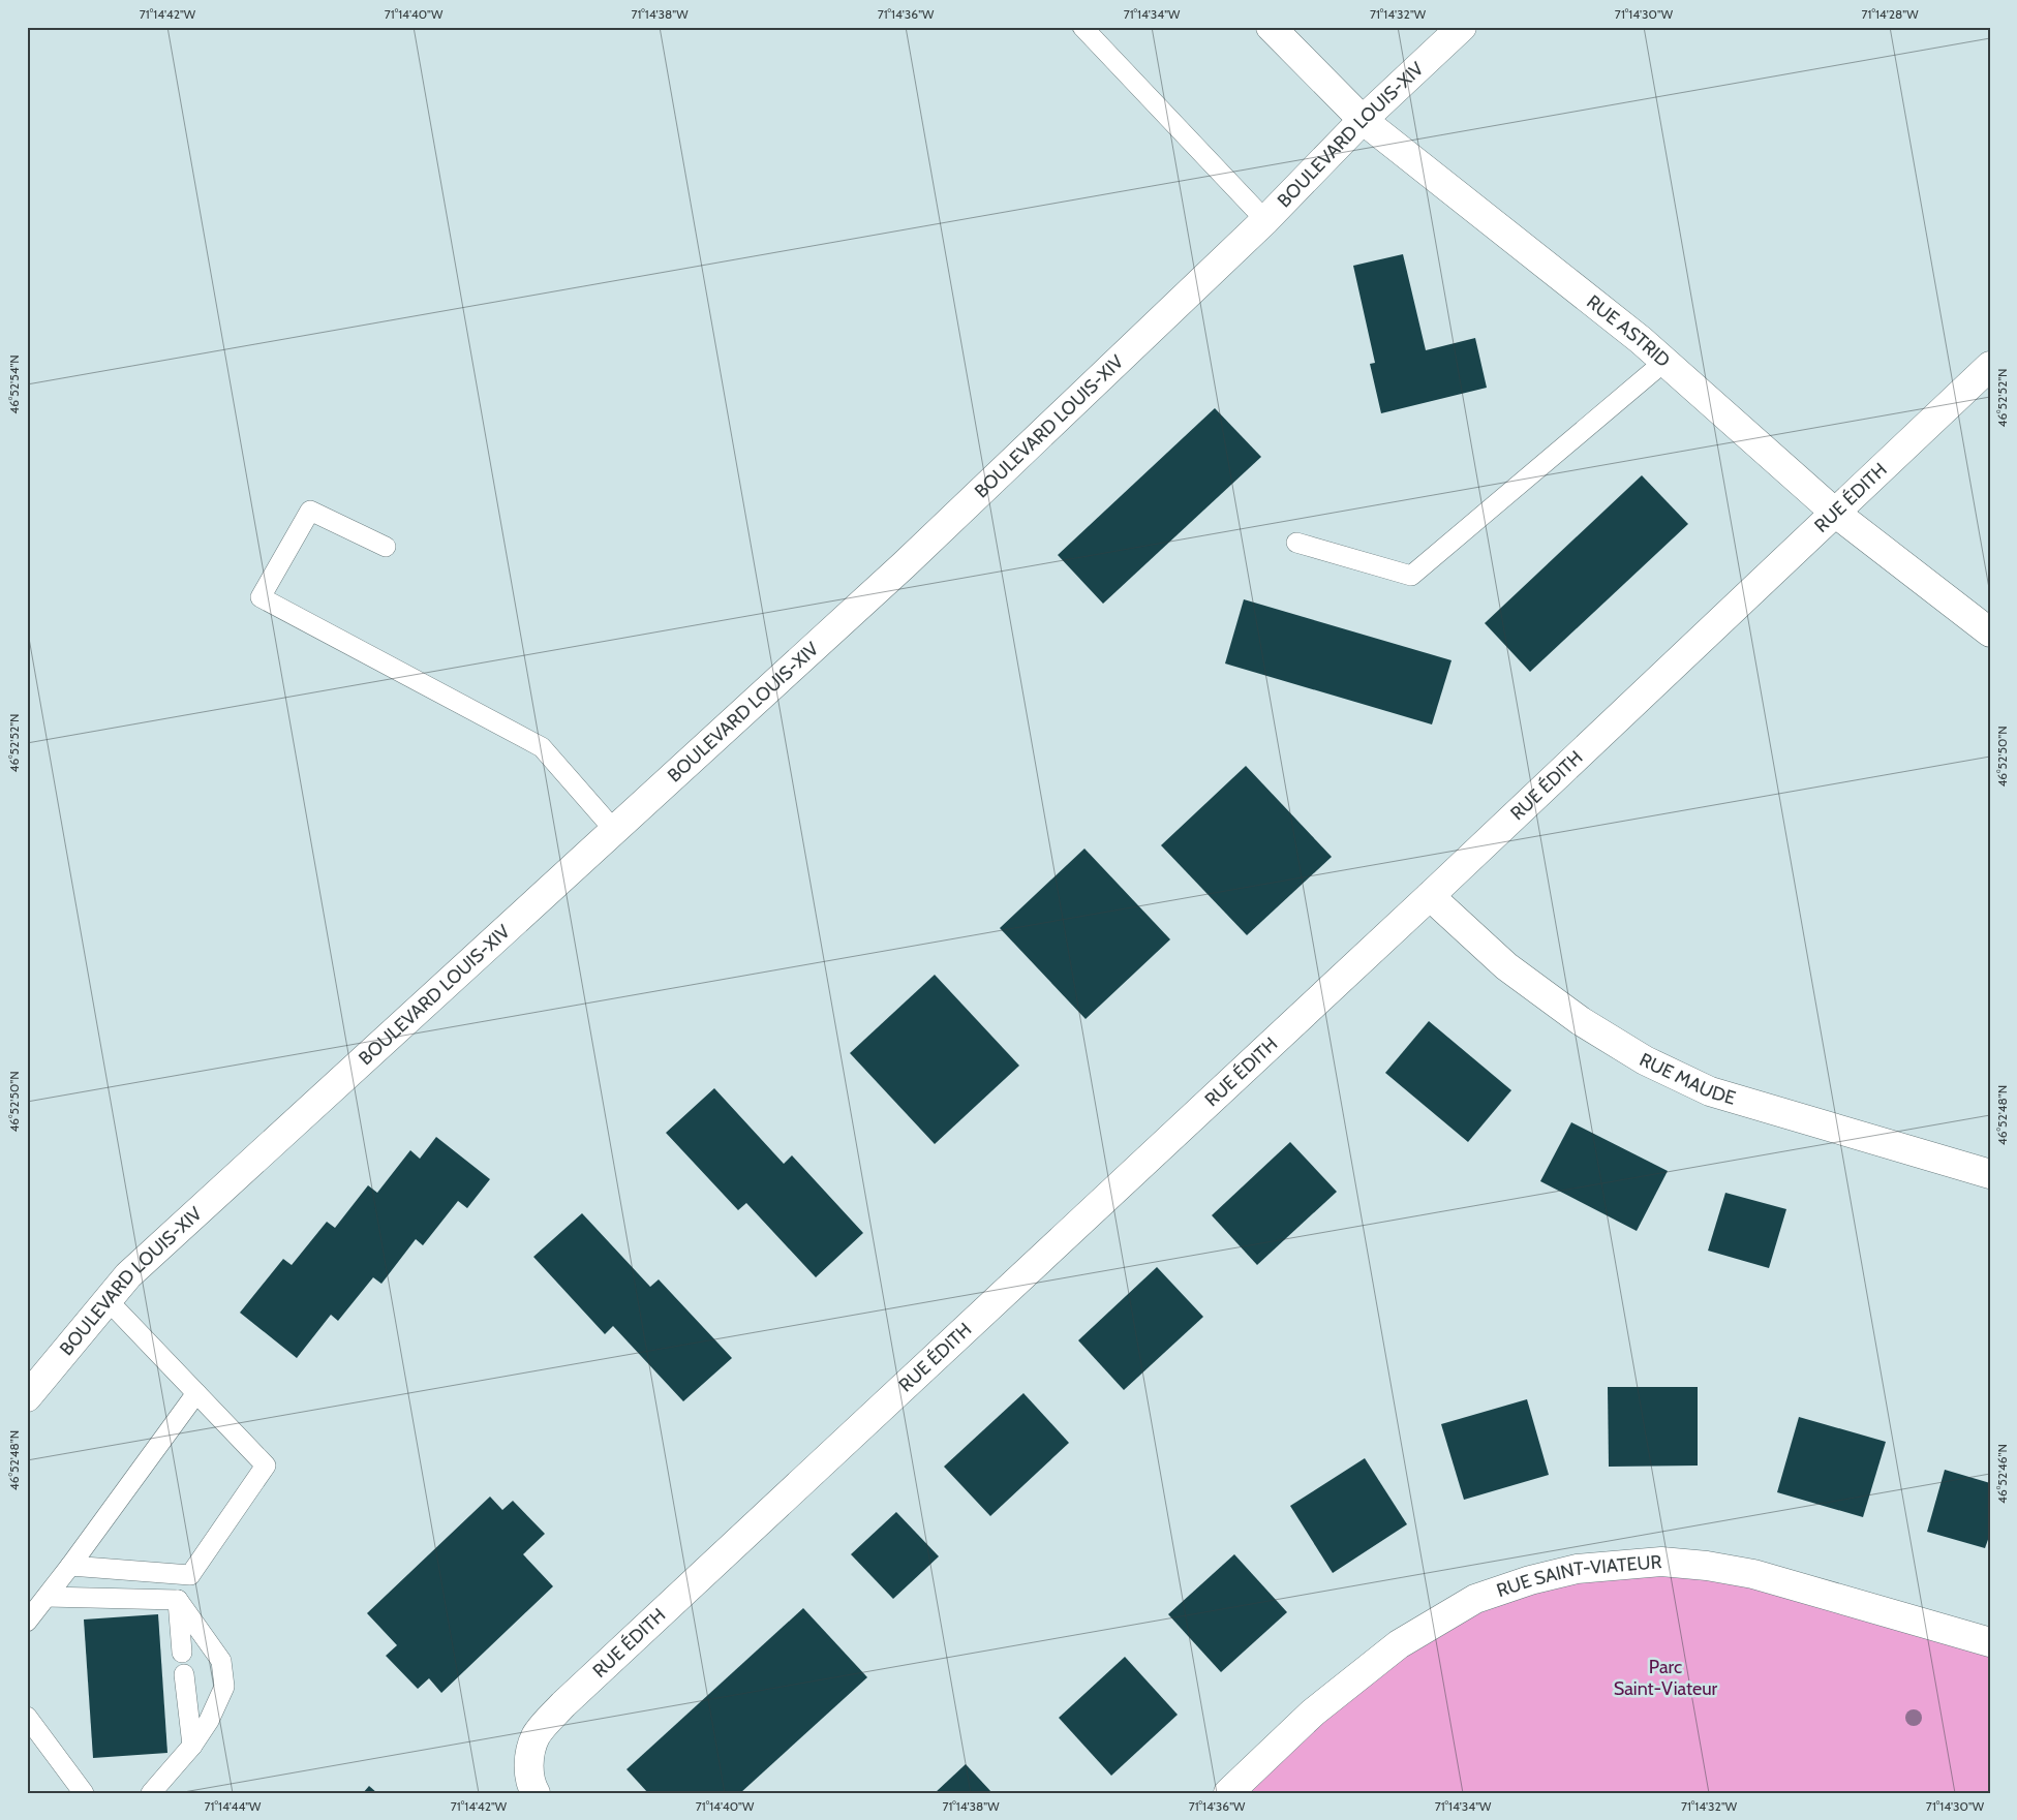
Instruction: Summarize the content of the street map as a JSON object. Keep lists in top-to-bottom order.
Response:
{
  "streets": {
    "street": [
      "BOULEVARD LOUIS-XIV",
      "RUE ASTRID",
      "RUE ÉDITH",
      "RUE MAUDE",
      "RUE SAINT-VIATEUR"
    ]
  },
  "crossings": [
    ["BOULEVARD LOUIS-XIV", "RUE ASTRID"],
    ["RUE ASTRID", "RUE ÉDITH"],
    ["RUE ÉDITH", "RUE MAUDE"]
  ],
  "parks": ["Parc Saint-Viateur"],
  "coordinates": [
    "71°14'42\"W",
    "71°14'40\"W",
    "71°14'38\"W",
    "71°14'36\"W",
    "71°14'34\"W",
    "71°14'32\"W",
    "71°14'30\"W",
    "71°14'28\"W",
    "46°52'54\"N",
    "46°52'52\"N",
    "46°52'50\"N",
    "46°52'48\"N",
    "46°52'46\"N",
    "71°14'44\"W"
  ]
}
